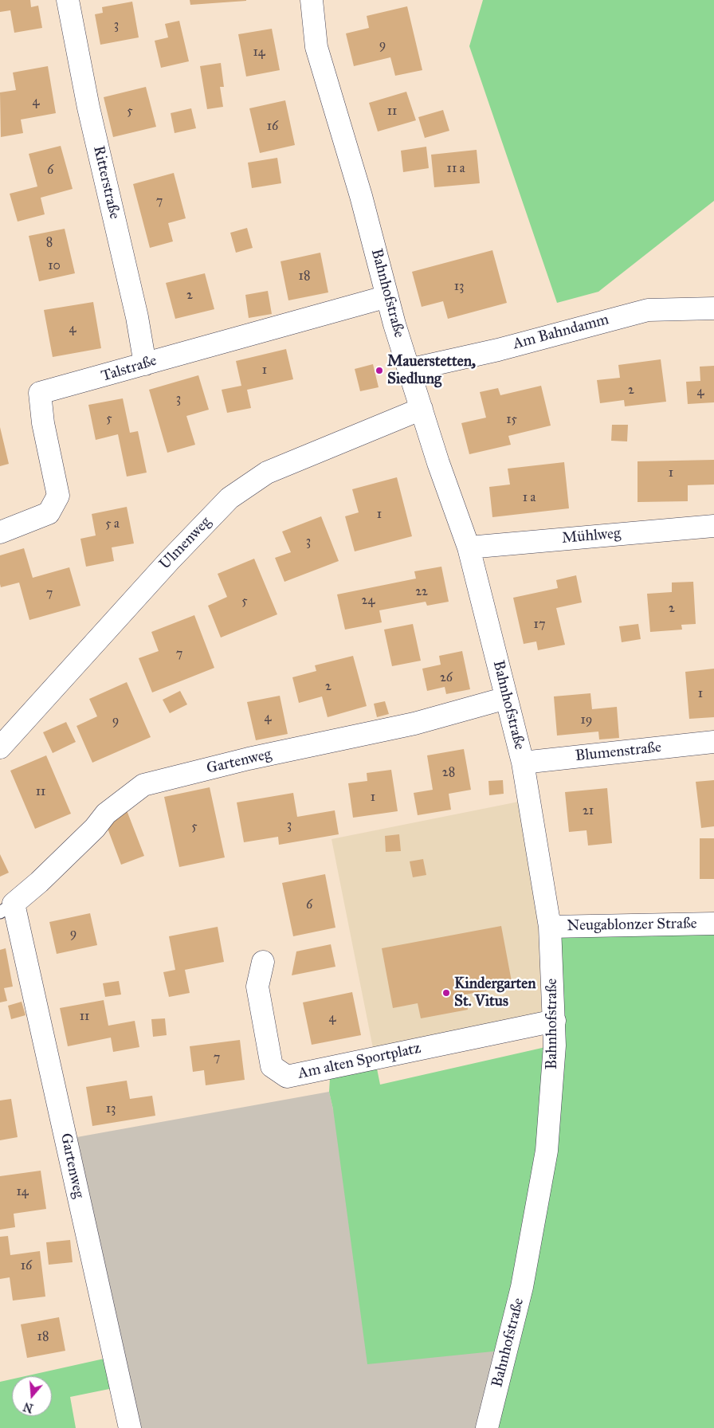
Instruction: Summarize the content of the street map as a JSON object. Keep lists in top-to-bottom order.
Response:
{
  "streets": {
    "street": [
      "Ritterstraße",
      "Bahnhofstraße",
      "Am Bahndamm",
      "Talstraße",
      "Mühlweg",
      "Ulmenweg",
      "Blumenstraße",
      "Gartenweg",
      "Neugablonzer Straße",
      "Am alten Sportplatz"
    ]
  },
  "crossings": [
    ["Ritterstraße", "Talstraße"],
    ["Bahnhofstraße", "Am Bahndamm"],
    ["Bahnhofstraße", "Talstraße"],
    ["Bahnhofstraße", "Mühlweg"],
    ["Bahnhofstraße", "Ulmenweg"],
    ["Bahnhofstraße", "Blumenstraße"],
    ["Bahnhofstraße", "Gartenweg"],
    ["Bahnhofstraße", "Neugablonzer Straße"],
    ["Bahnhofstraße", "Am alten Sportplatz"]
  ],
  "places": ["Mauerstetten, Siedlung", "Kindergarten St. Vitus"],
  "house_numbers": [
    "3",
    "9",
    "14",
    "4",
    "5",
    "11",
    "16",
    "11 a",
    "6",
    "7",
    "8",
    "10",
    "18",
    "13",
    "2",
    "4",
    "1",
    "2",
    "4",
    "3",
    "5",
    "15",
    "1",
    "1 a",
    "1",
    "5 a",
    "3",
    "22",
    "7",
    "24",
    "5",
    "2",
    "17",
    "7",
    "26",
    "2",
    "1",
    "4",
    "19",
    "9",
    "28",
    "11",
    "1",
    "21",
    "3",
    "5",
    "6",
    "9",
    "11",
    "4",
    "7",
    "13",
    "14",
    "16",
    "18"
  ],
  "north": "bottom"
}
